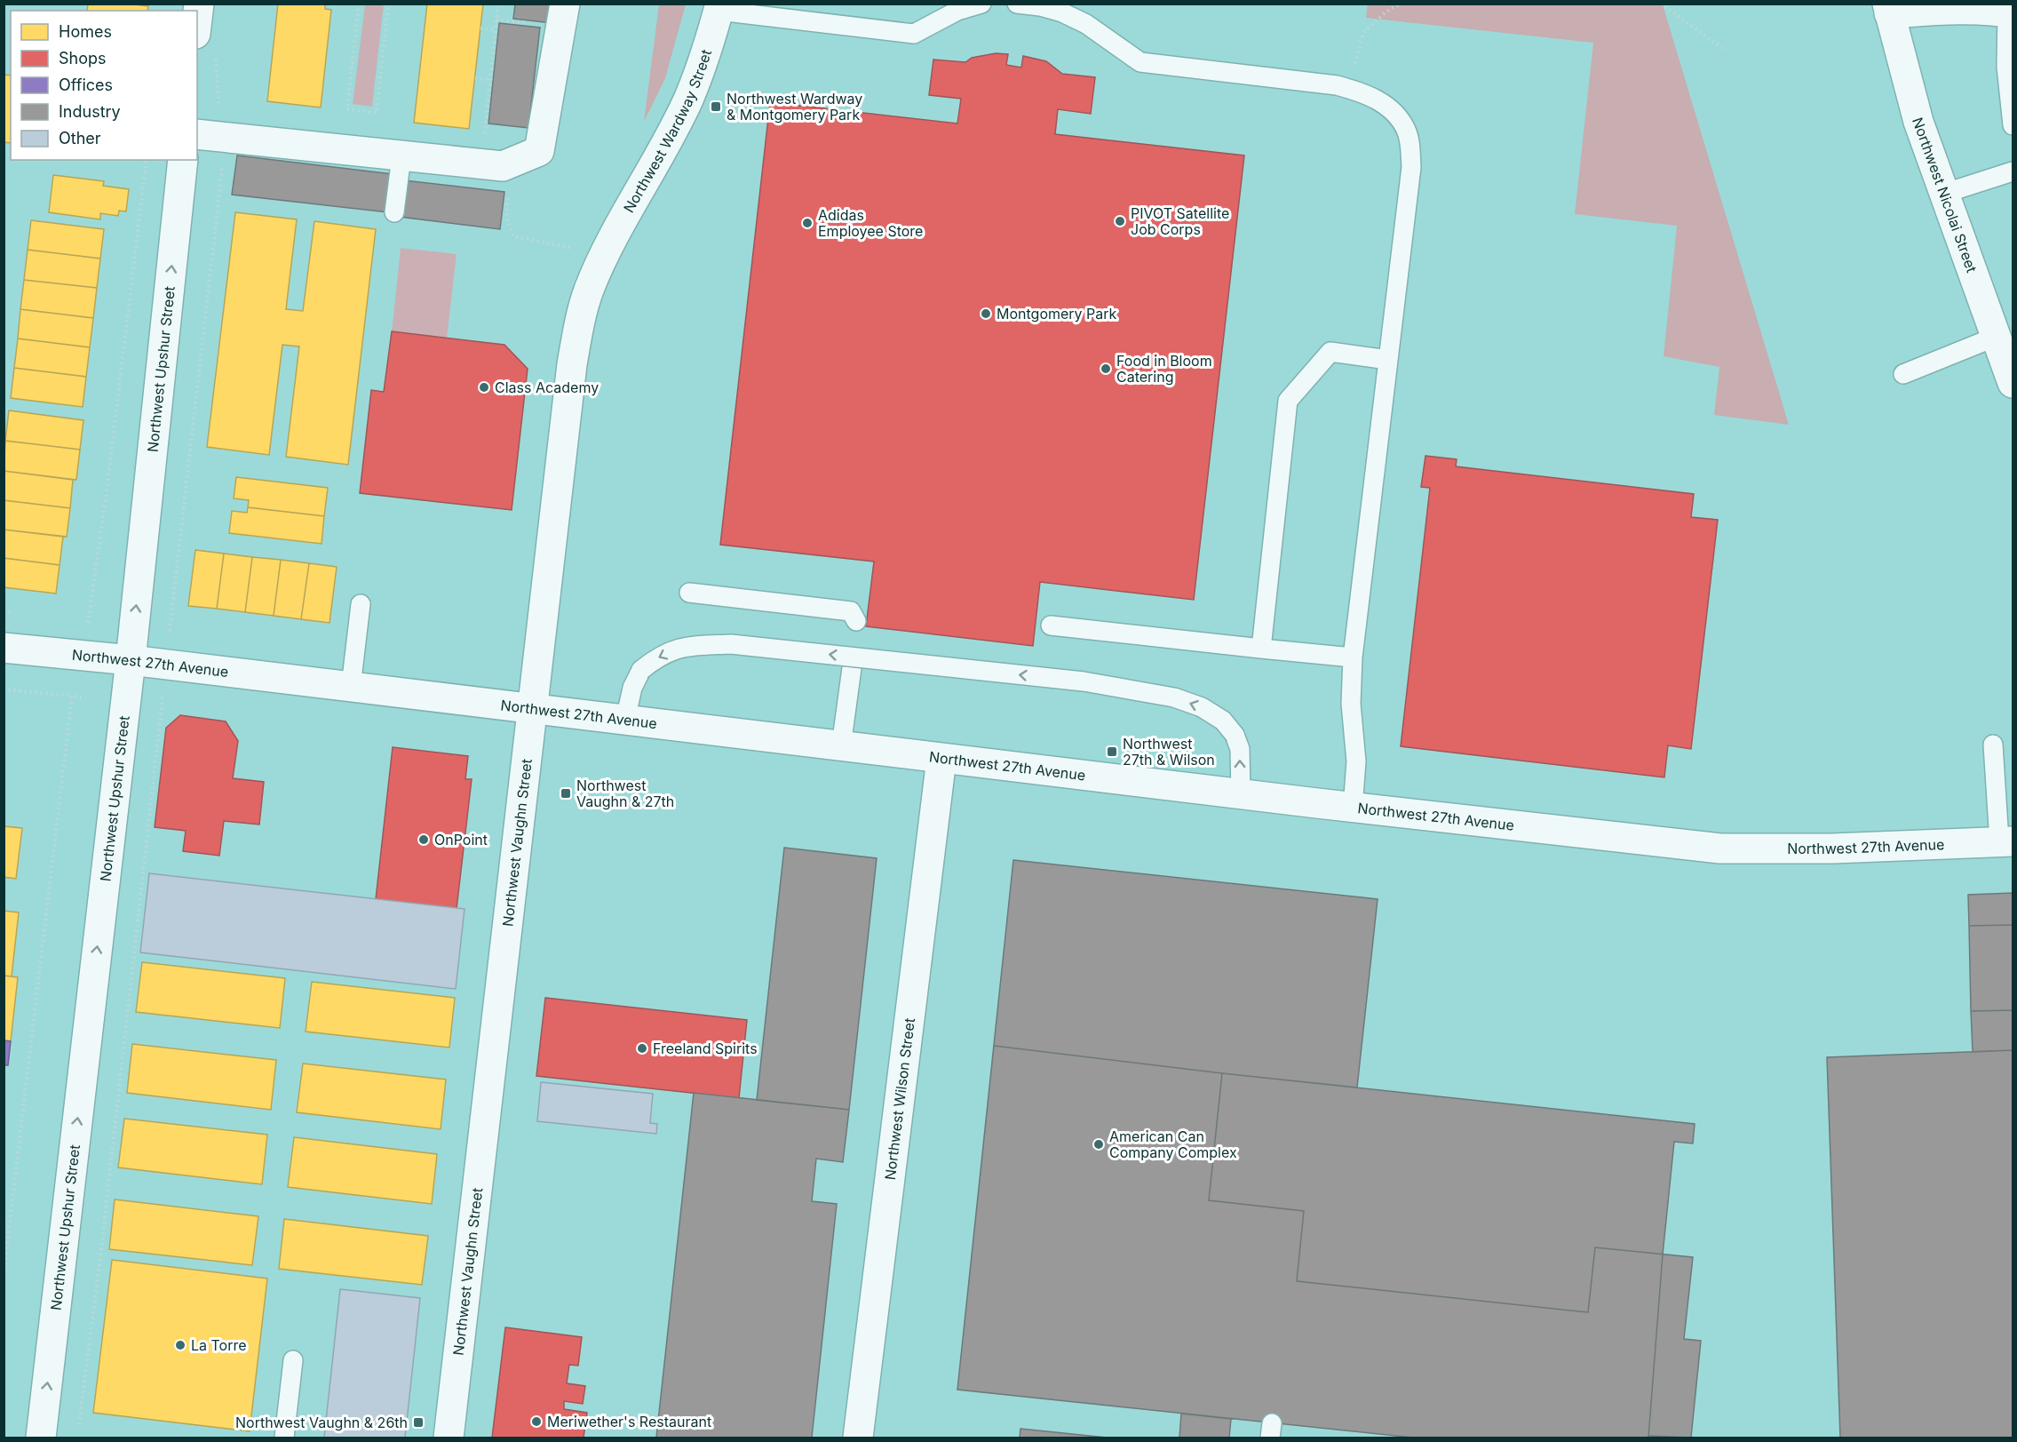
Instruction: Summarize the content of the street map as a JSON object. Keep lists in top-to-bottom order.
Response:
{
  "streets": {
    "street": [
      "Northwest Wardway Street",
      "Northwest Nicolai Street",
      "Northwest Upshur Street",
      "Northwest 27th Avenue",
      "Northwest Vaughn Street",
      "Northwest Wilson Street"
    ]
  },
  "crossings": [
    ["Northwest Wardway Street", "Northwest Vaughn Street"],
    ["Northwest Upshur Street", "Northwest 27th Avenue"],
    ["Northwest 27th Avenue", "Northwest Vaughn Street"],
    ["Northwest 27th Avenue", "Northwest Wilson Street"]
  ],
  "one_way": ["Northwest Upshur Street"],
  "places": {
    "transit": [
      "Northwest Wardway & Montgomery Park",
      "Northwest 27th & Wilson",
      "Northwest Vaughn & 27th",
      "Northwest Vaughn & 26th"
    ],
    "other": [
      "PIVOT Satellite Job Corps",
      "Adidas Employee Store",
      "Montgomery Park",
      "Food in Bloom Catering",
      "Class Academy",
      "OnPoint",
      "Freeland Spirits",
      "American Can Company Complex",
      "La Torre",
      "Meriwether's Restaurant"
    ]
  },
  "legend": [
    "Homes",
    "Shops",
    "Offices",
    "Industry",
    "Other"
  ]
}
